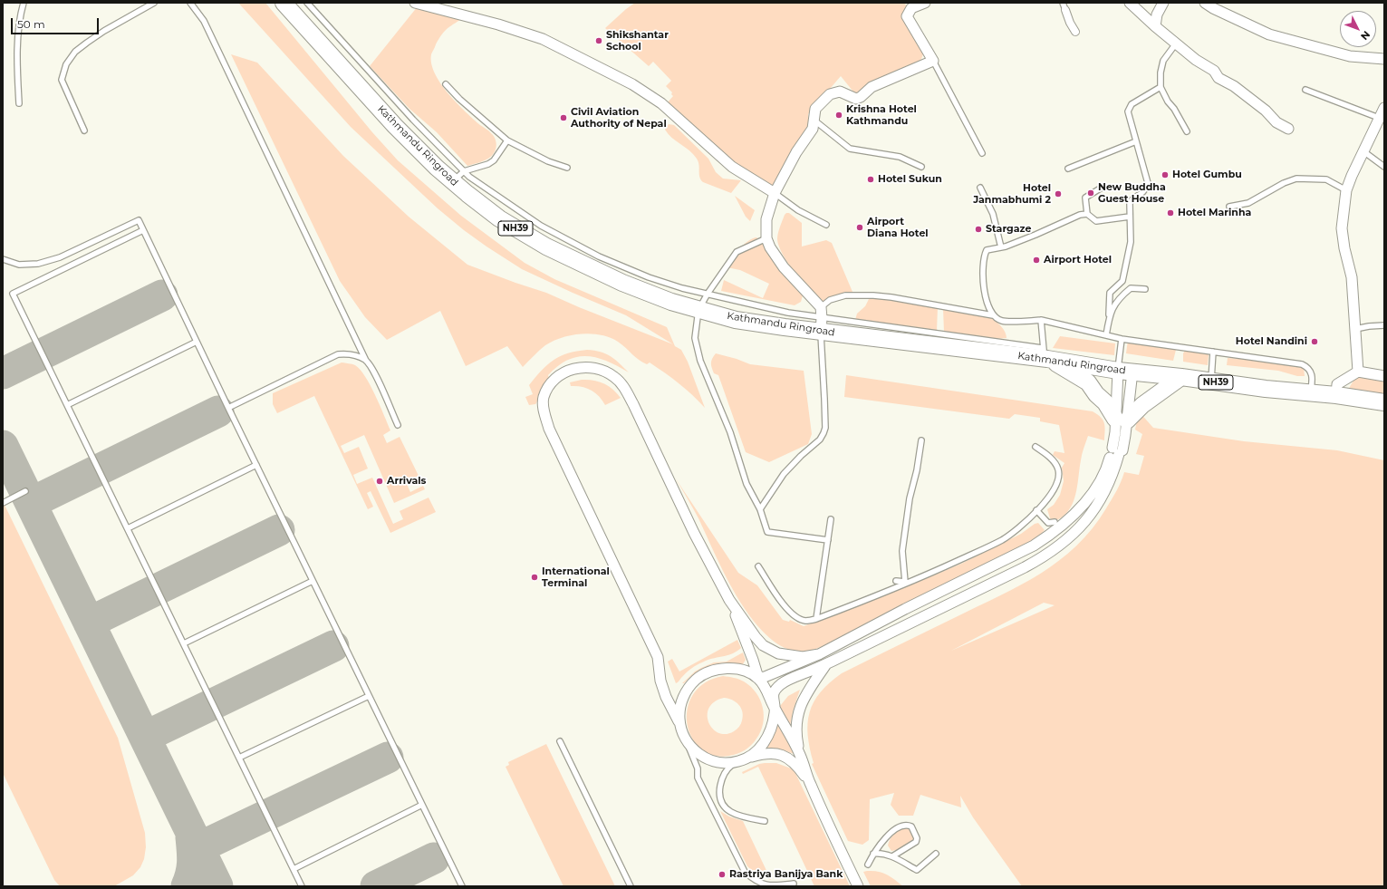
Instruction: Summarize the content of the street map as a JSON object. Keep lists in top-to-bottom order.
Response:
{
  "streets": {
    "highway": ["Kathmandu Ringroad", "NH39"]
  },
  "places": [
    "Shikshantar School",
    "Krishna Hotel Kathmandu",
    "Civil Aviation Authority of Nepal",
    "Hotel Gumbu",
    "Hotel Sukun",
    "New Buddha Guest House",
    "Hotel Janmabhumi 2",
    "Hotel Marinha",
    "Airport Diana Hotel",
    "Stargaze",
    "Airport Hotel",
    "Hotel Nandini",
    "Arrivals",
    "International Terminal",
    "Rastriya Banijya Bank"
  ],
  "scale_bar": "50 m",
  "north": "bottom right"
}
